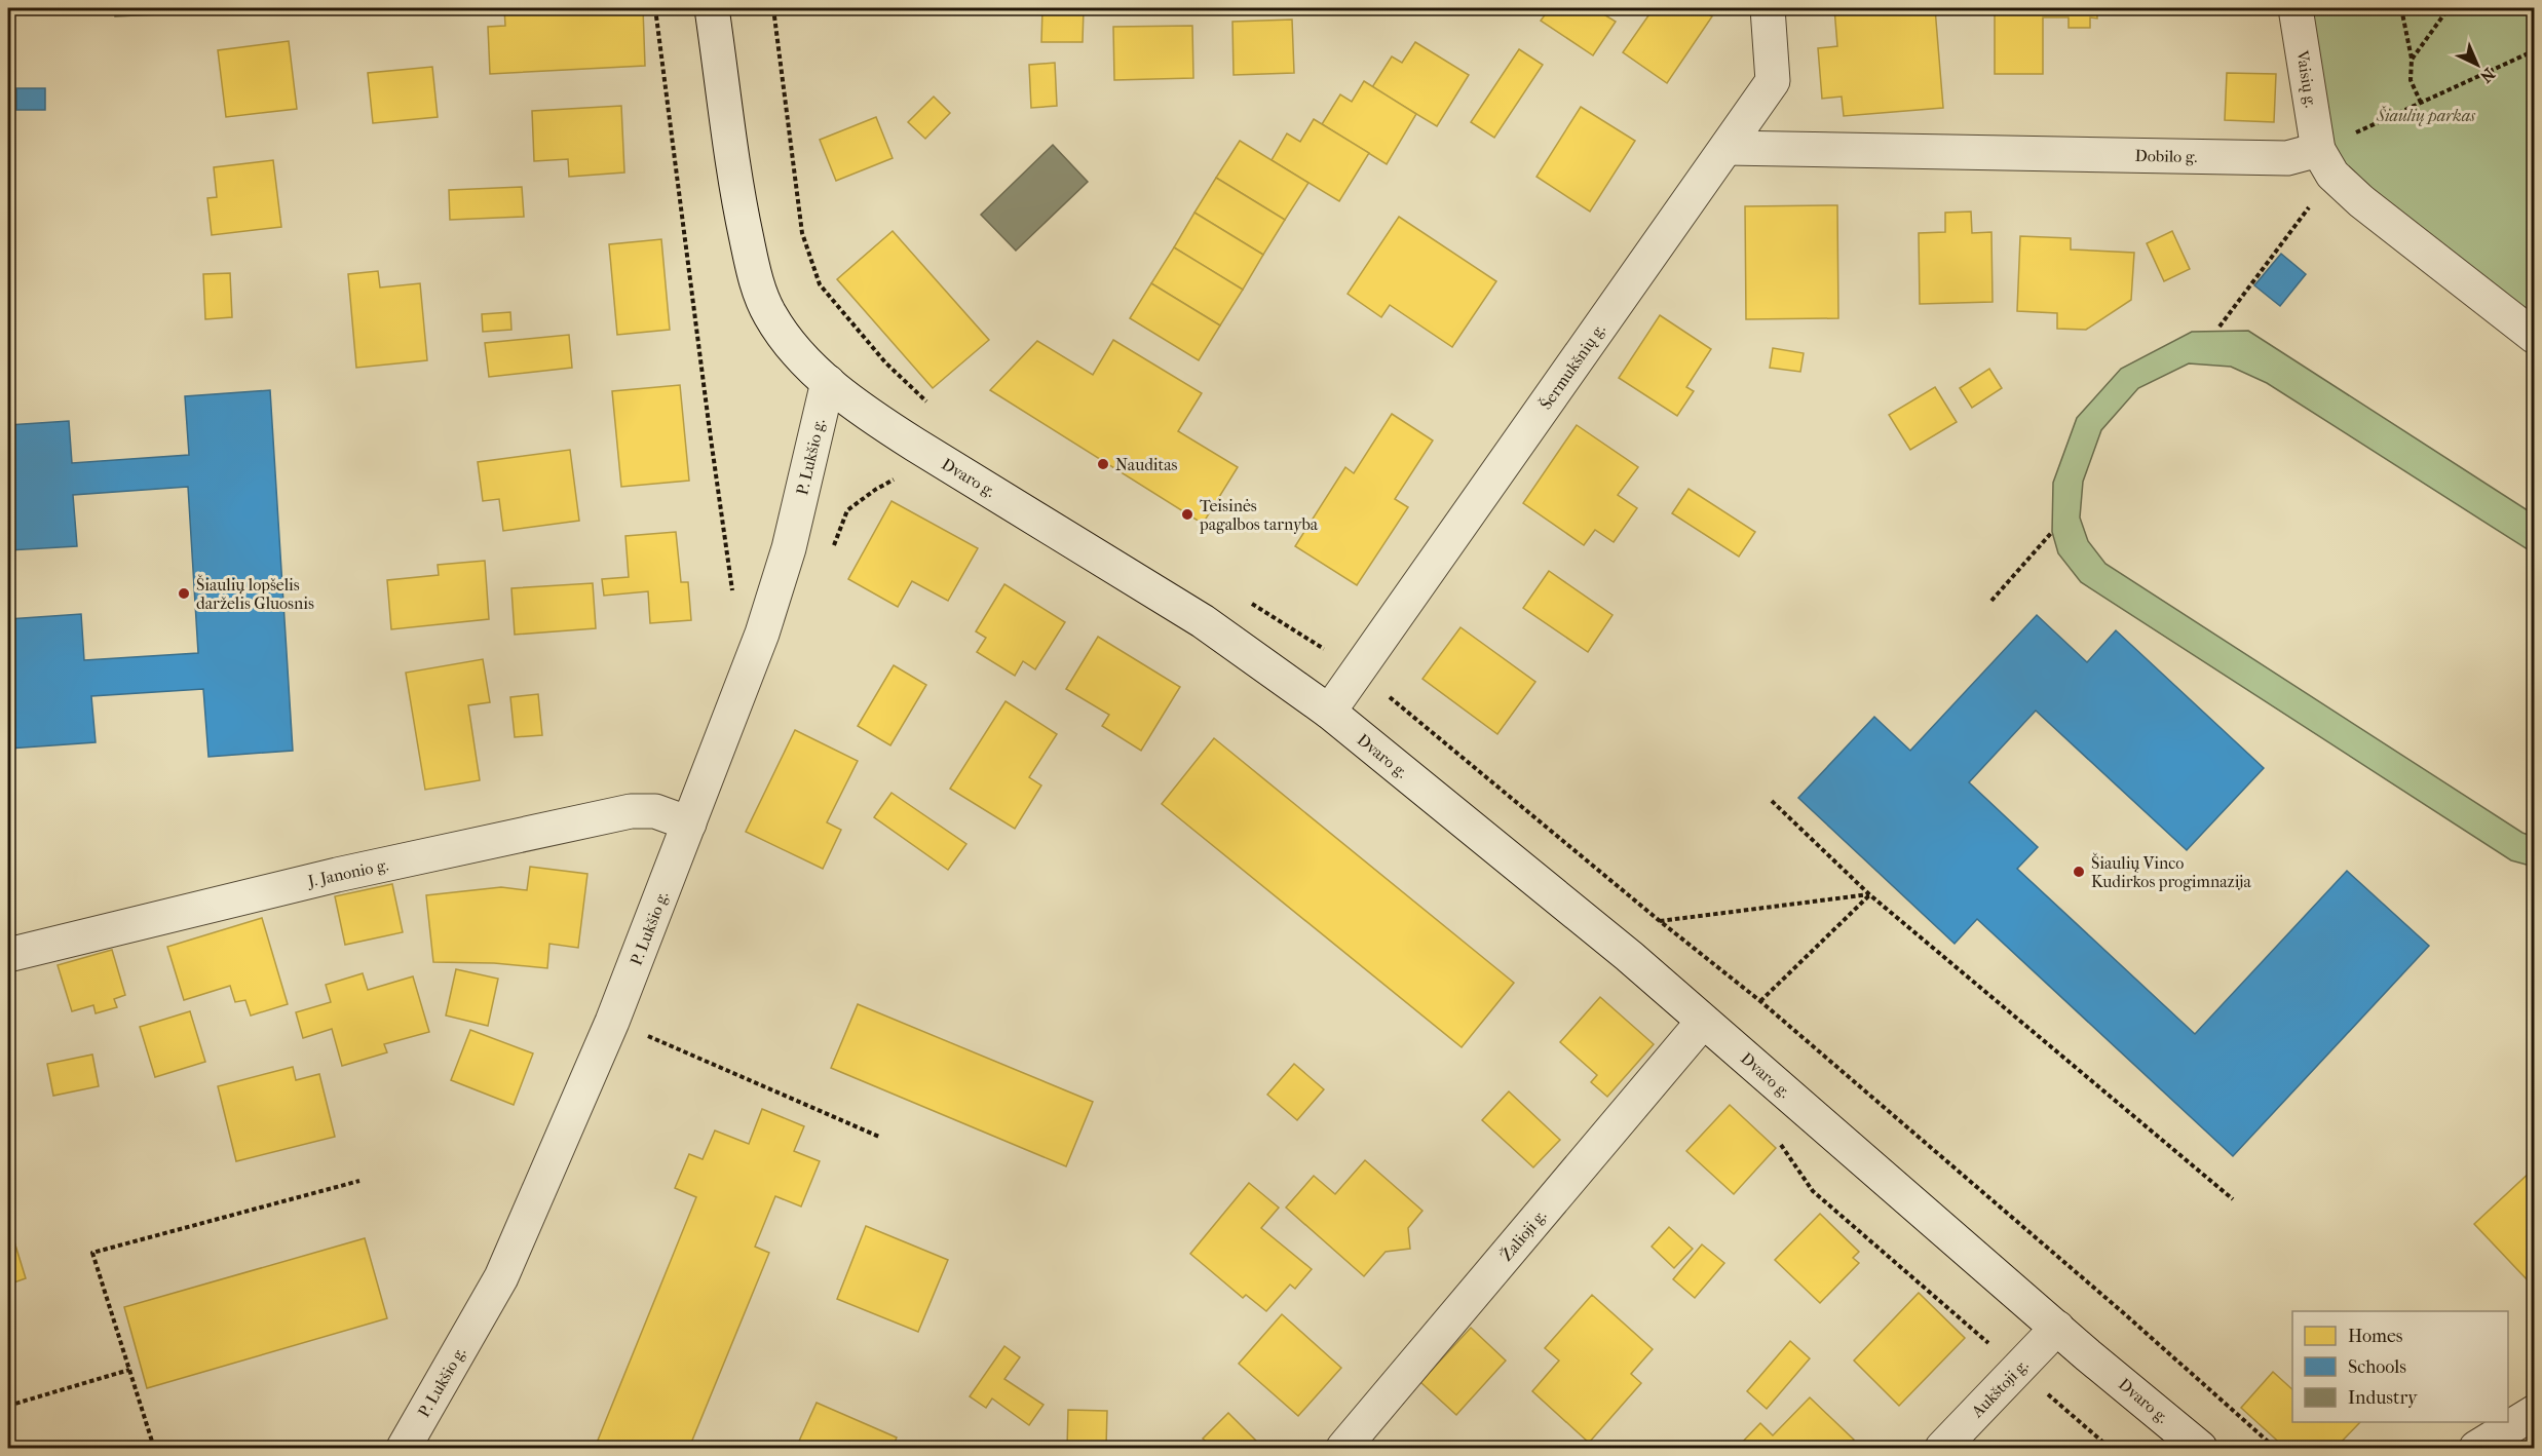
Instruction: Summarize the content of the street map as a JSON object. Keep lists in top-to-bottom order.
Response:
{
  "streets": {
    "street": [
      "Vaisių g.",
      "Dobilo g.",
      "Šermukšnių g.",
      "P. Lukšio g.",
      "Dvaro g.",
      "J. Janonio g.",
      "Žalioji g.",
      "Aukštoji g."
    ]
  },
  "crossings": [
    ["Vaisių g.", "Dobilo g."],
    ["Dobilo g.", "Šermukšnių g."],
    ["Šermukšnių g.", "Dvaro g."],
    ["P. Lukšio g.", "Dvaro g."],
    ["P. Lukšio g.", "J. Janonio g."],
    ["Dvaro g.", "Žalioji g."],
    ["Dvaro g.", "Aukštoji g."]
  ],
  "parks": ["Šiaulių parkas"],
  "places": [
    "Nauditas",
    "Teisinės pagalbos tarnyba",
    "Šiaulių lopšelis darželis Gluosnis",
    "Šiaulių Vinco Kudirkos progimnazija"
  ],
  "legend": ["Homes", "Schools", "Industry"],
  "north": "bottom right"
}
